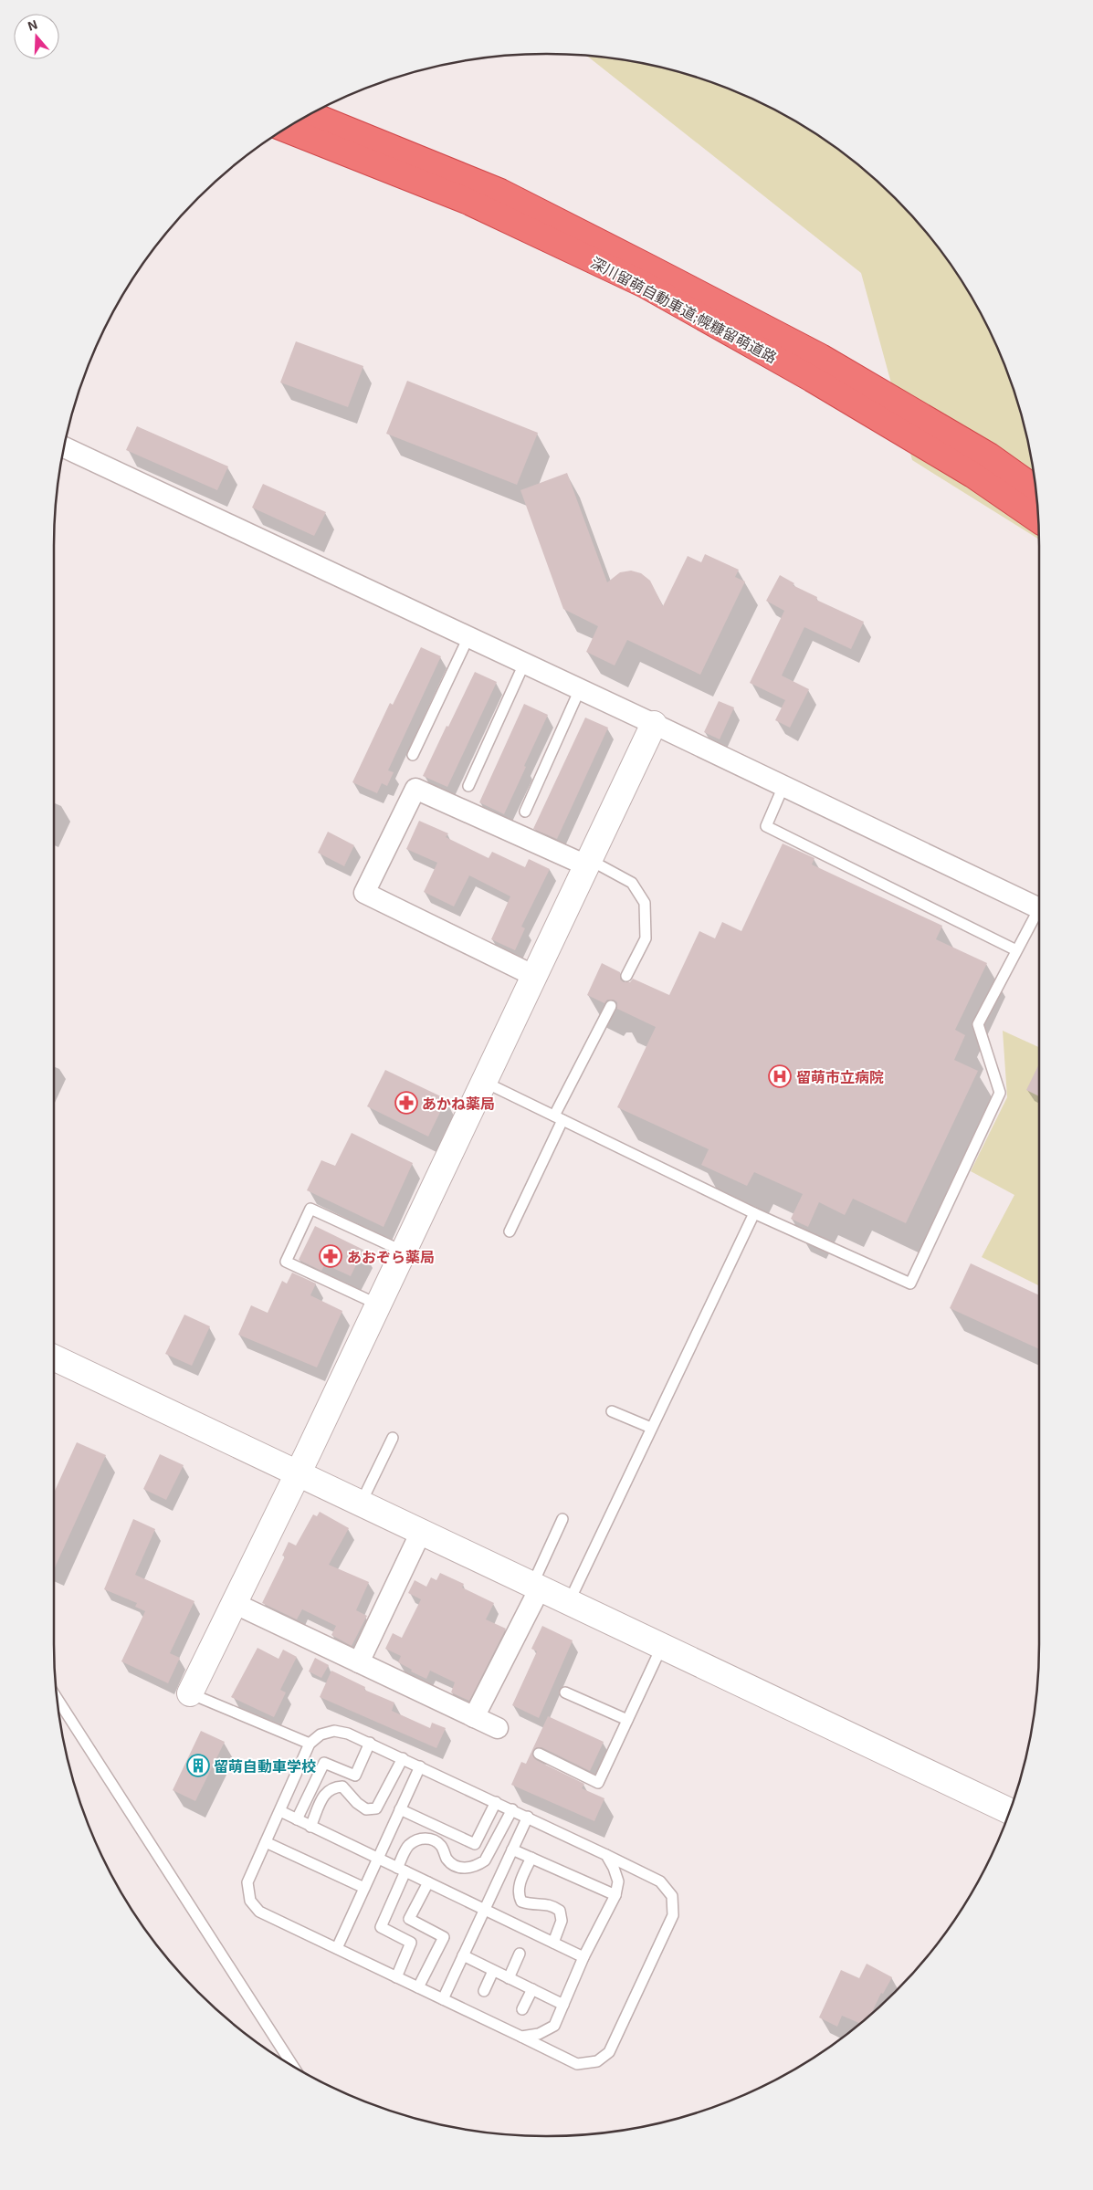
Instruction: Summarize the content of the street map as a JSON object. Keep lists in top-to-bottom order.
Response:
{
  "streets": {
    "highway": ["深川留萌自動車道;幌糠留萌道路"]
  },
  "places": {
    "hospital": ["留萌市立病院"],
    "pharmacy": ["あかね薬局", "あおぞら薬局"],
    "building": ["留萌自動車学校"]
  },
  "north": "top"
}
